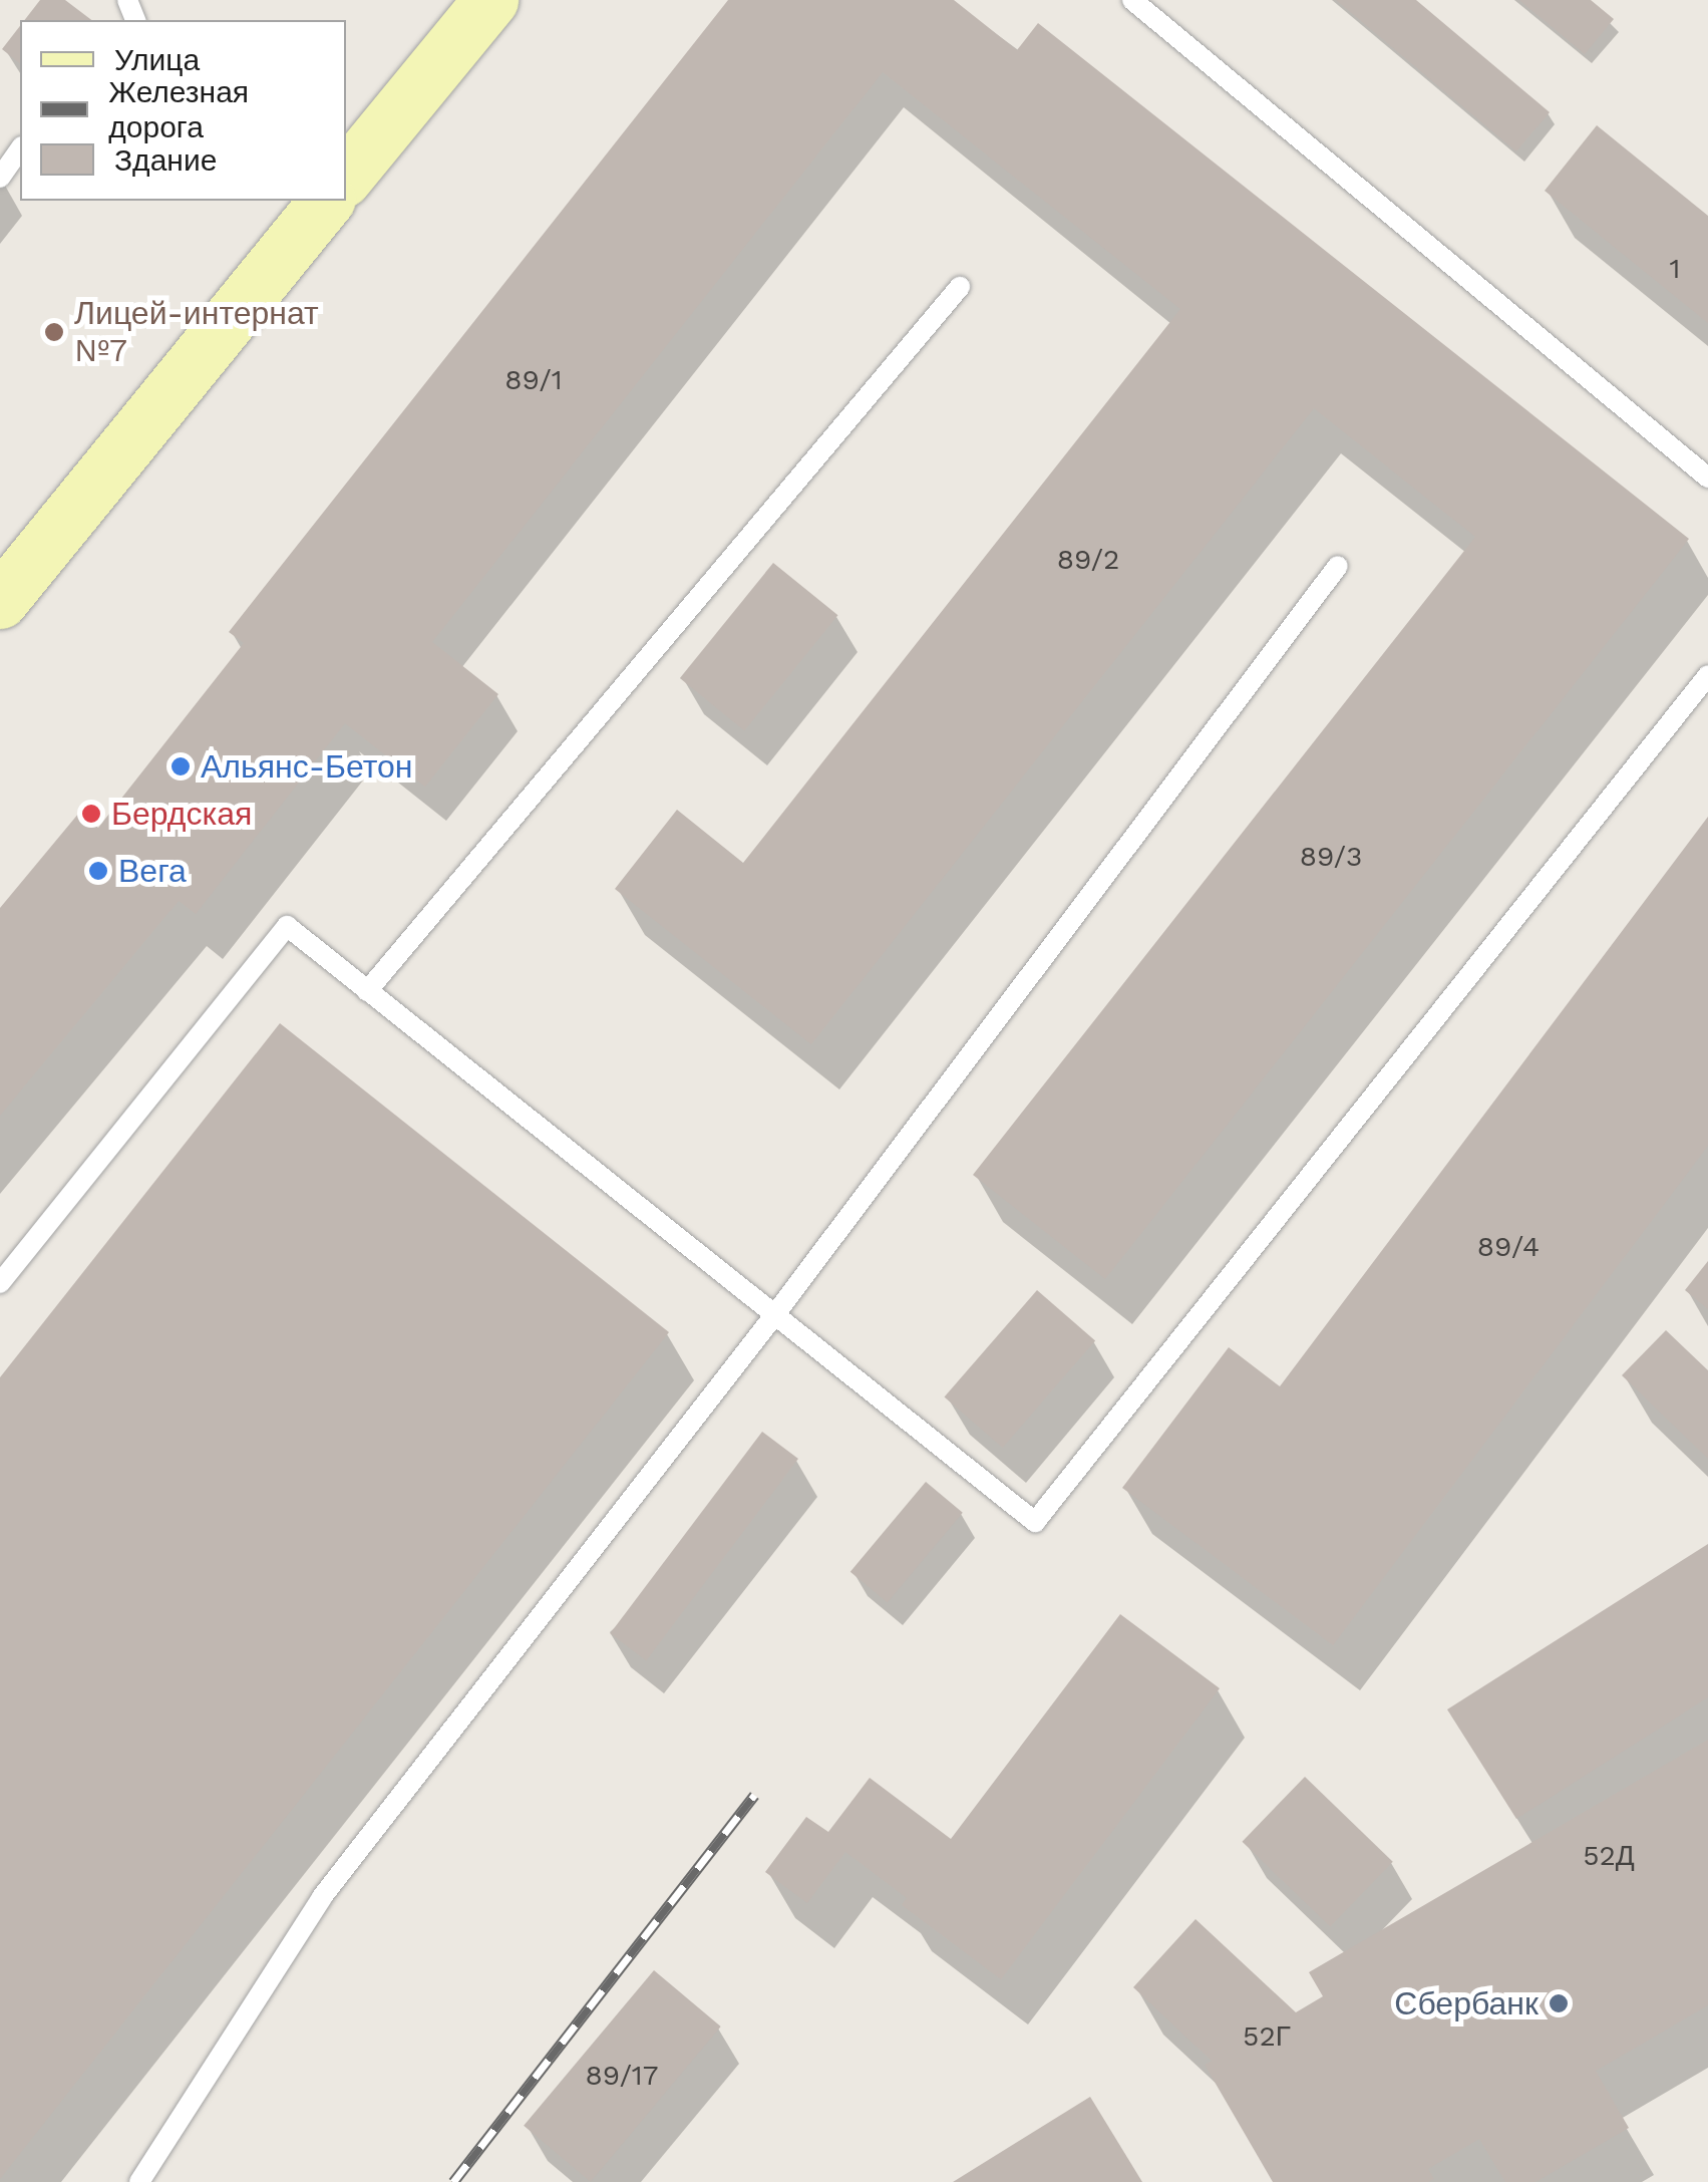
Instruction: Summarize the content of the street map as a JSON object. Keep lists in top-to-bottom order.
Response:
{
  "places": [
    "Лицей-интернат №7",
    "Альянс-Бетон",
    "Бердская",
    "Вега",
    "Сбербанк"
  ],
  "house_numbers": [
    "1",
    "89/1",
    "89/2",
    "89/3",
    "89/4",
    "52Д",
    "52Г",
    "89/17"
  ],
  "legend": ["Улица", "Железная дорога", "Здание"]
}
